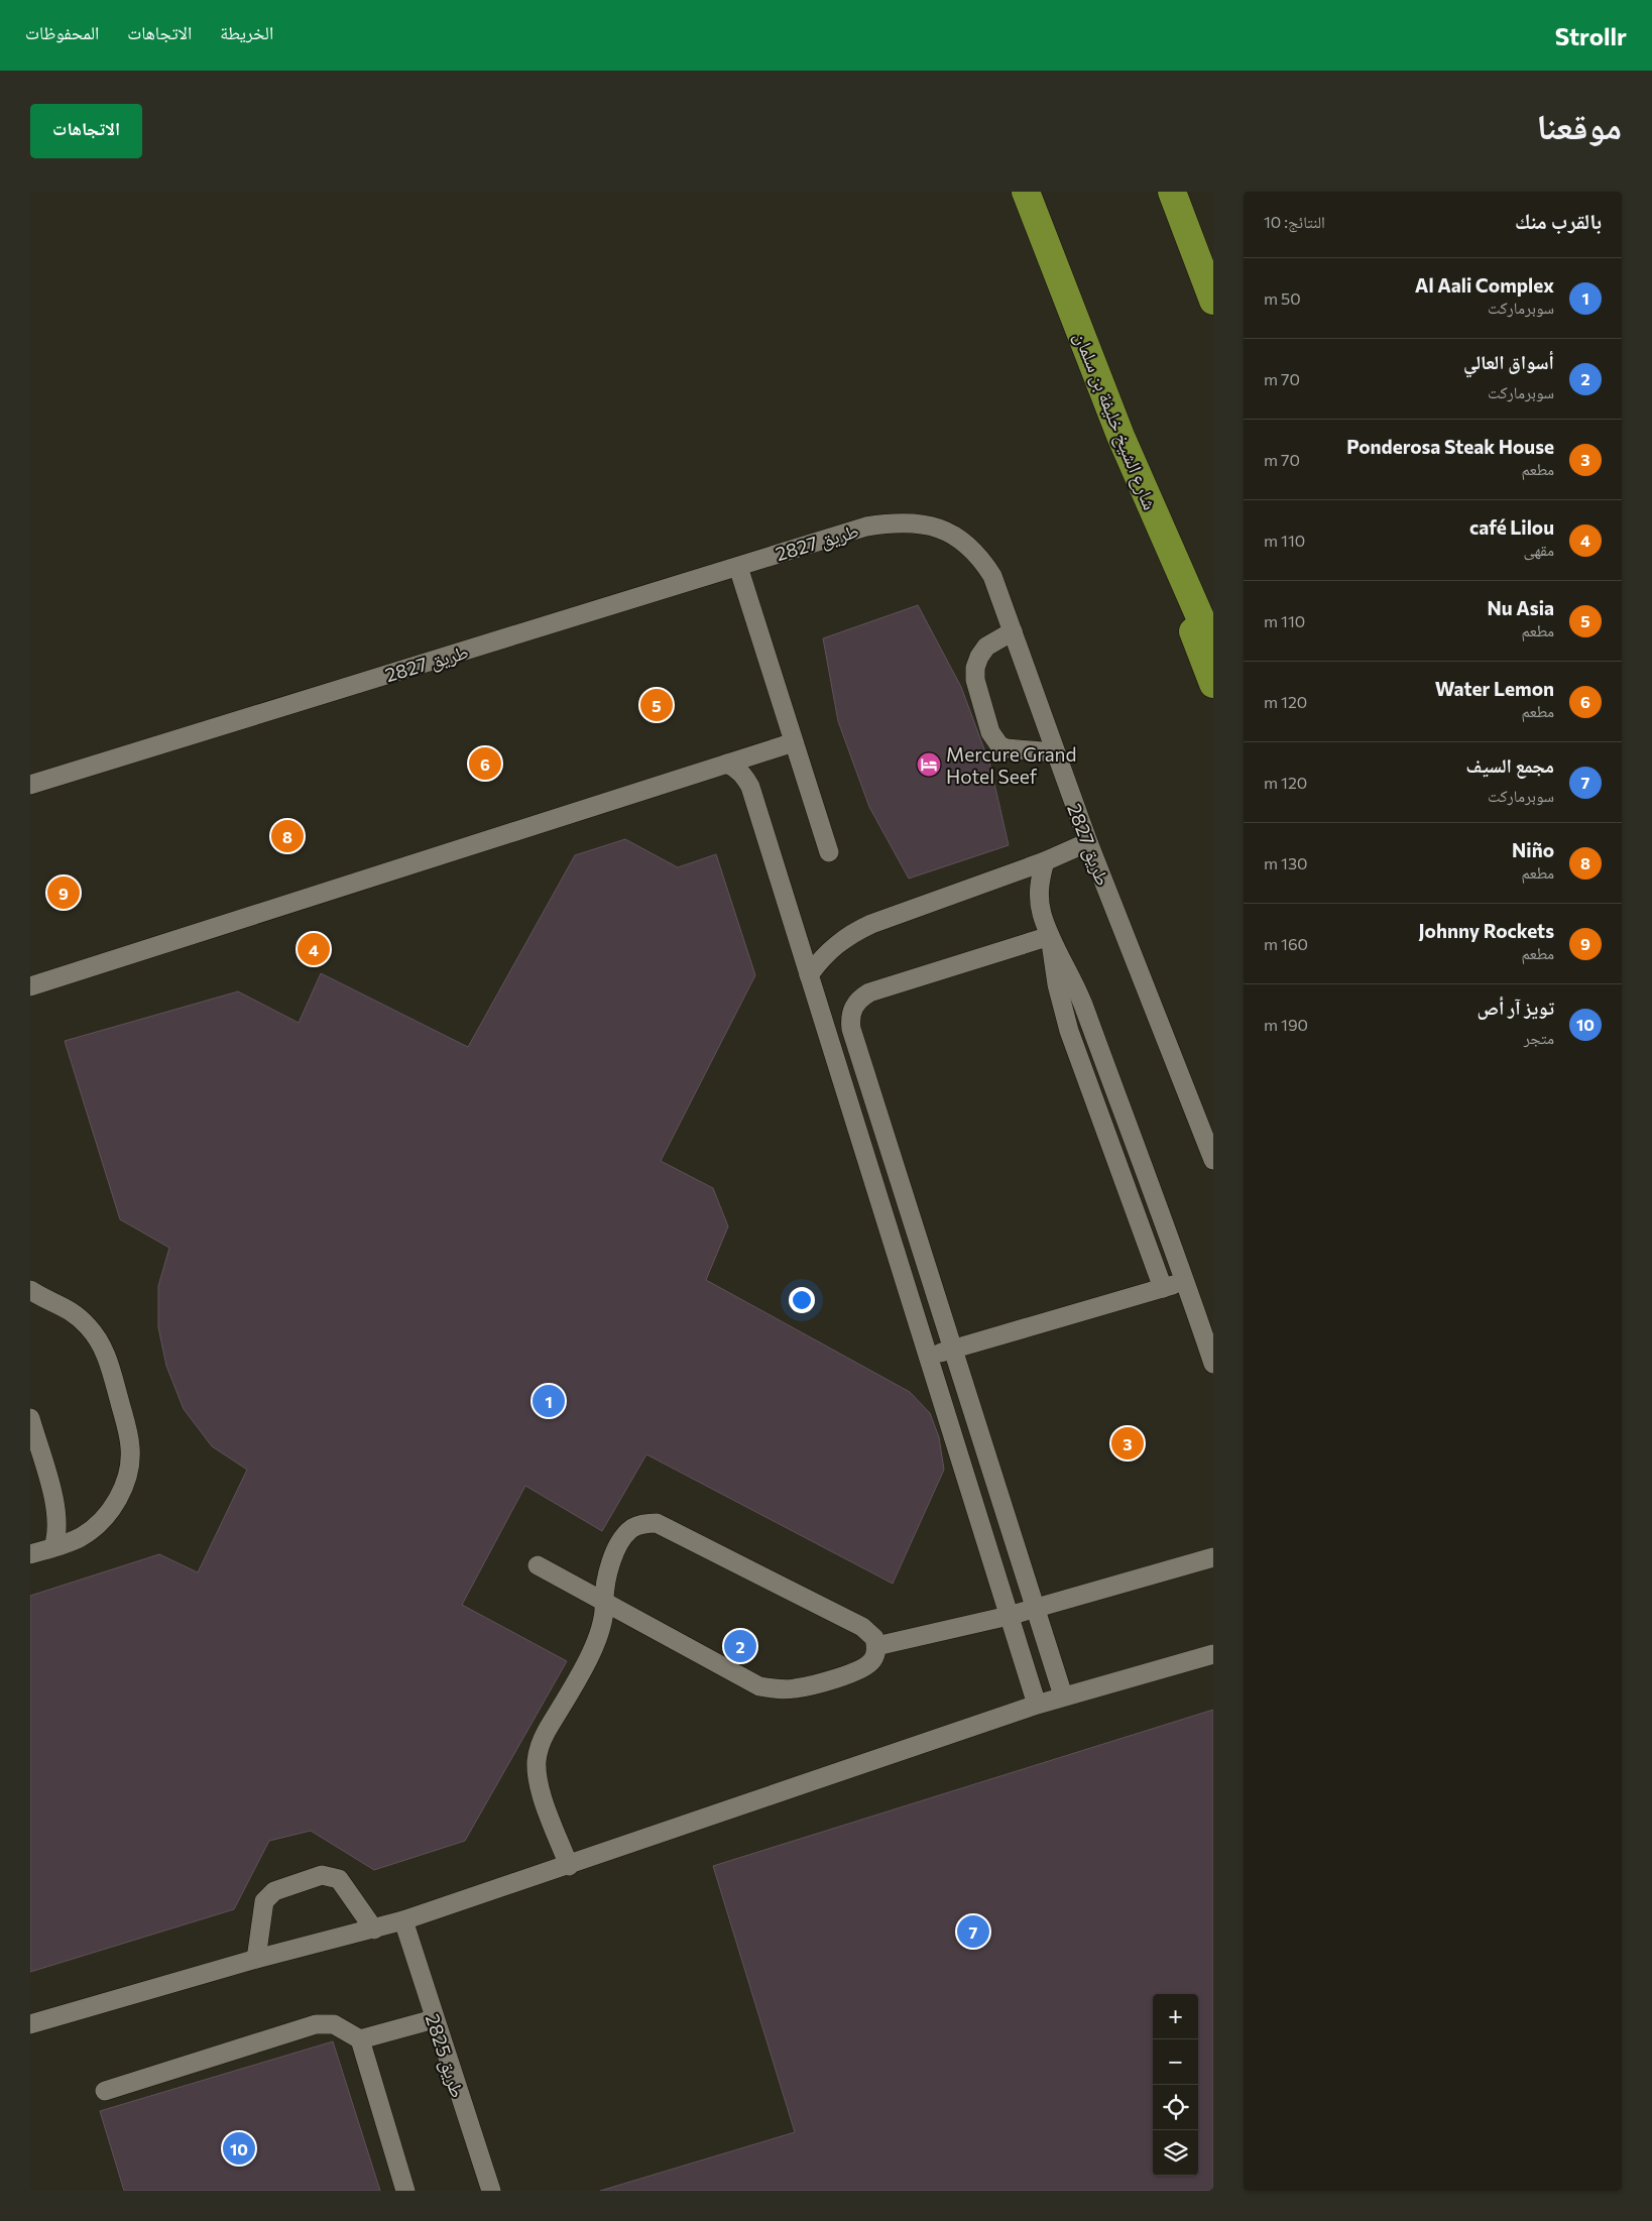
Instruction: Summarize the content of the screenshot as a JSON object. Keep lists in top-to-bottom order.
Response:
{
  "streets": {
    "highway": ["شارع الشيخ خليفة بن سلمان"],
    "lane": ["طريق 2827", "طريق 2825"]
  },
  "places": {
    "hotel": ["Mercure Grand Hotel Seef"]
  },
  "page": {
    "header": "Strollr",
    "nav": ["الخريطة", "الاتجاهات", "المحفوظات"],
    "title": "موقعنا",
    "buttons": "الاتجاهات",
    "heading": ["بالقرب منك", "النتائج: 10"],
    "list": [
      {
        "mark": "1",
        "name": "Al Aali Complex",
        "note": "سوبرماركت",
        "value": "50 m"
      },
      {
        "mark": "2",
        "name": "أسواق العالي",
        "note": "سوبرماركت",
        "value": "70 m"
      },
      {
        "mark": "3",
        "name": "Ponderosa Steak House",
        "note": "مطعم",
        "value": "70 m"
      },
      {
        "mark": "4",
        "name": "café Lilou",
        "note": "مقهى",
        "value": "110 m"
      },
      {
        "mark": "5",
        "name": "Nu Asia",
        "note": "مطعم",
        "value": "110 m"
      },
      {
        "mark": "6",
        "name": "Water Lemon",
        "note": "مطعم",
        "value": "120 m"
      },
      {
        "mark": "7",
        "name": "مجمع السيف",
        "note": "سوبرماركت",
        "value": "120 m"
      },
      {
        "mark": "8",
        "name": "Niño",
        "note": "مطعم",
        "value": "130 m"
      },
      {
        "mark": "9",
        "name": "Johnny Rockets",
        "note": "مطعم",
        "value": "160 m"
      },
      {
        "mark": "10",
        "name": "تويز آر أص",
        "note": "متجر",
        "value": "190 m"
      }
    ],
    "pins": [
      "5",
      "6",
      "8",
      "9",
      "4",
      "1",
      "3",
      "2",
      "7",
      "10"
    ],
    "map_buttons": ["+", "−"]
  }
}
